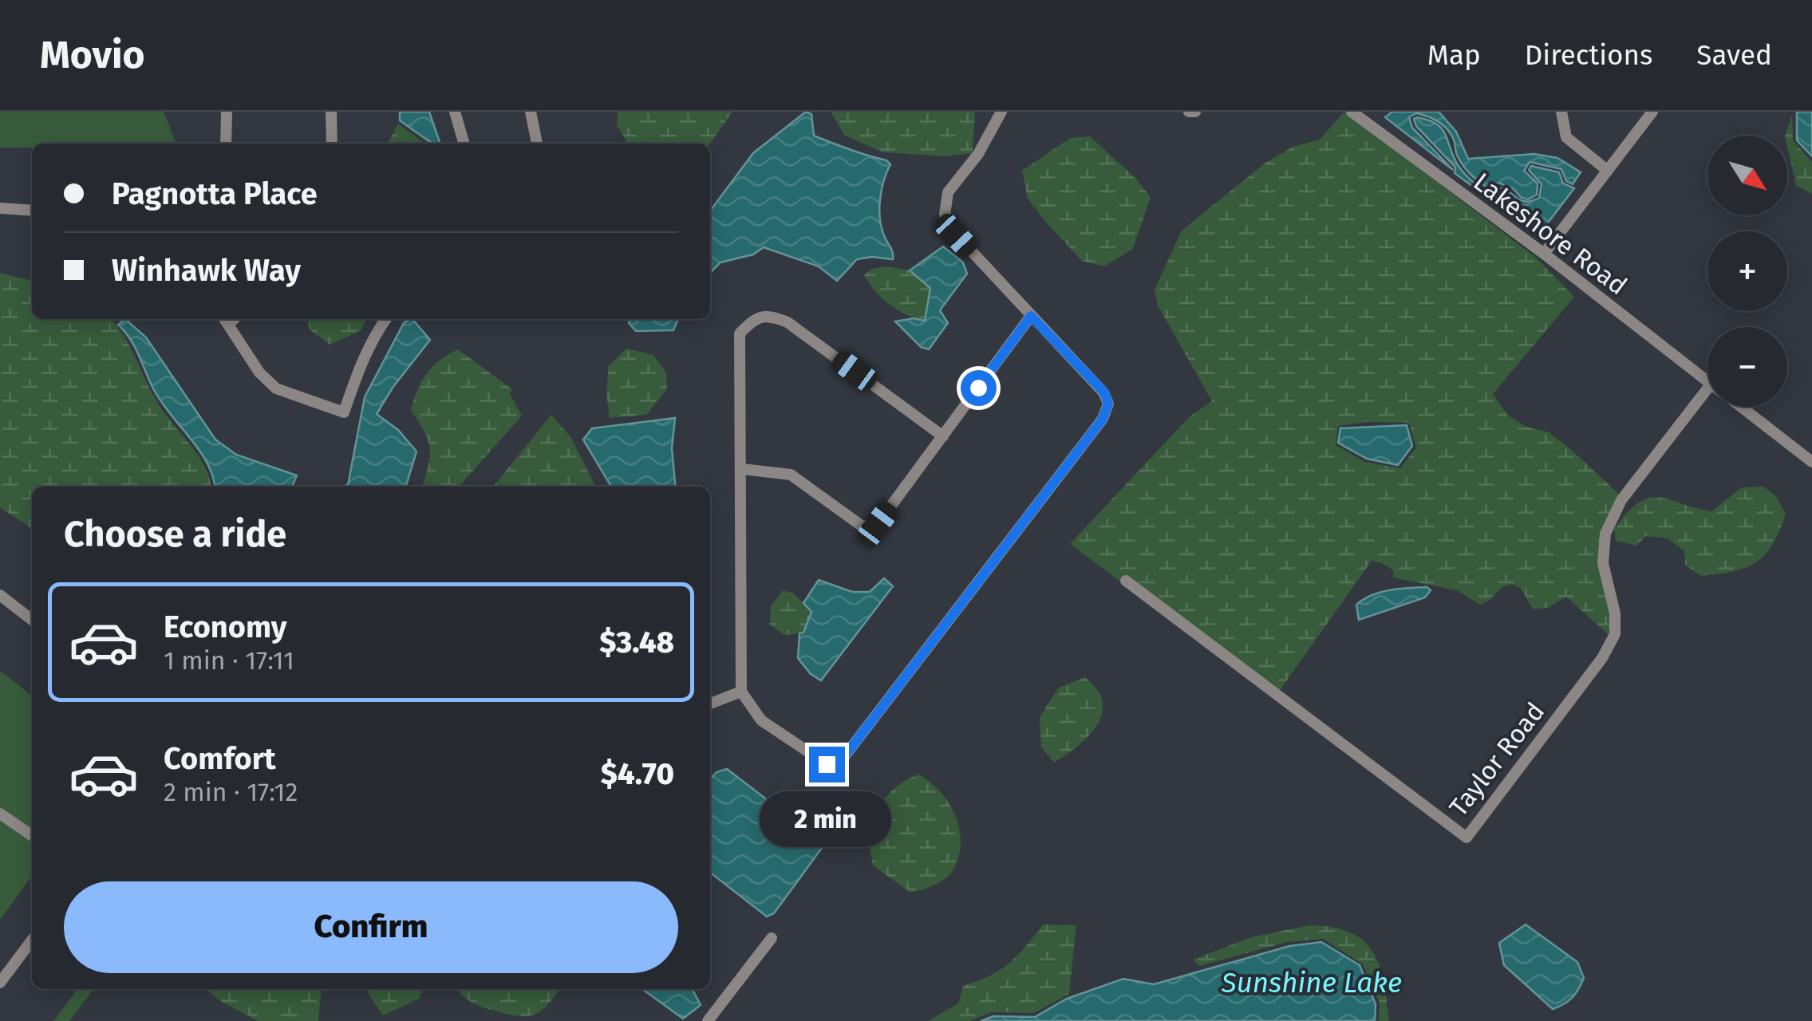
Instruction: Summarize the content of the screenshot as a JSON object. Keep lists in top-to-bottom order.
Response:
{
  "streets": {
    "street": ["Lakeshore Road", "Taylor Road"]
  },
  "water": ["Sunshine Lake"],
  "north": "bottom right",
  "page": {
    "header": "Movio",
    "nav": ["Map", "Directions", "Saved"],
    "map_buttons": ["+", "−"],
    "banner": ["Pagnotta Place", "Winhawk Way"],
    "heading": "Choose a ride",
    "list": [
      {
        "name": "Economy",
        "note": "1 min · 17:11",
        "value": "$3.48"
      },
      {
        "name": "Comfort",
        "note": "2 min · 17:12",
        "value": "$4.70"
      }
    ],
    "bubble": "2 min",
    "buttons": "Confirm"
  }
}
